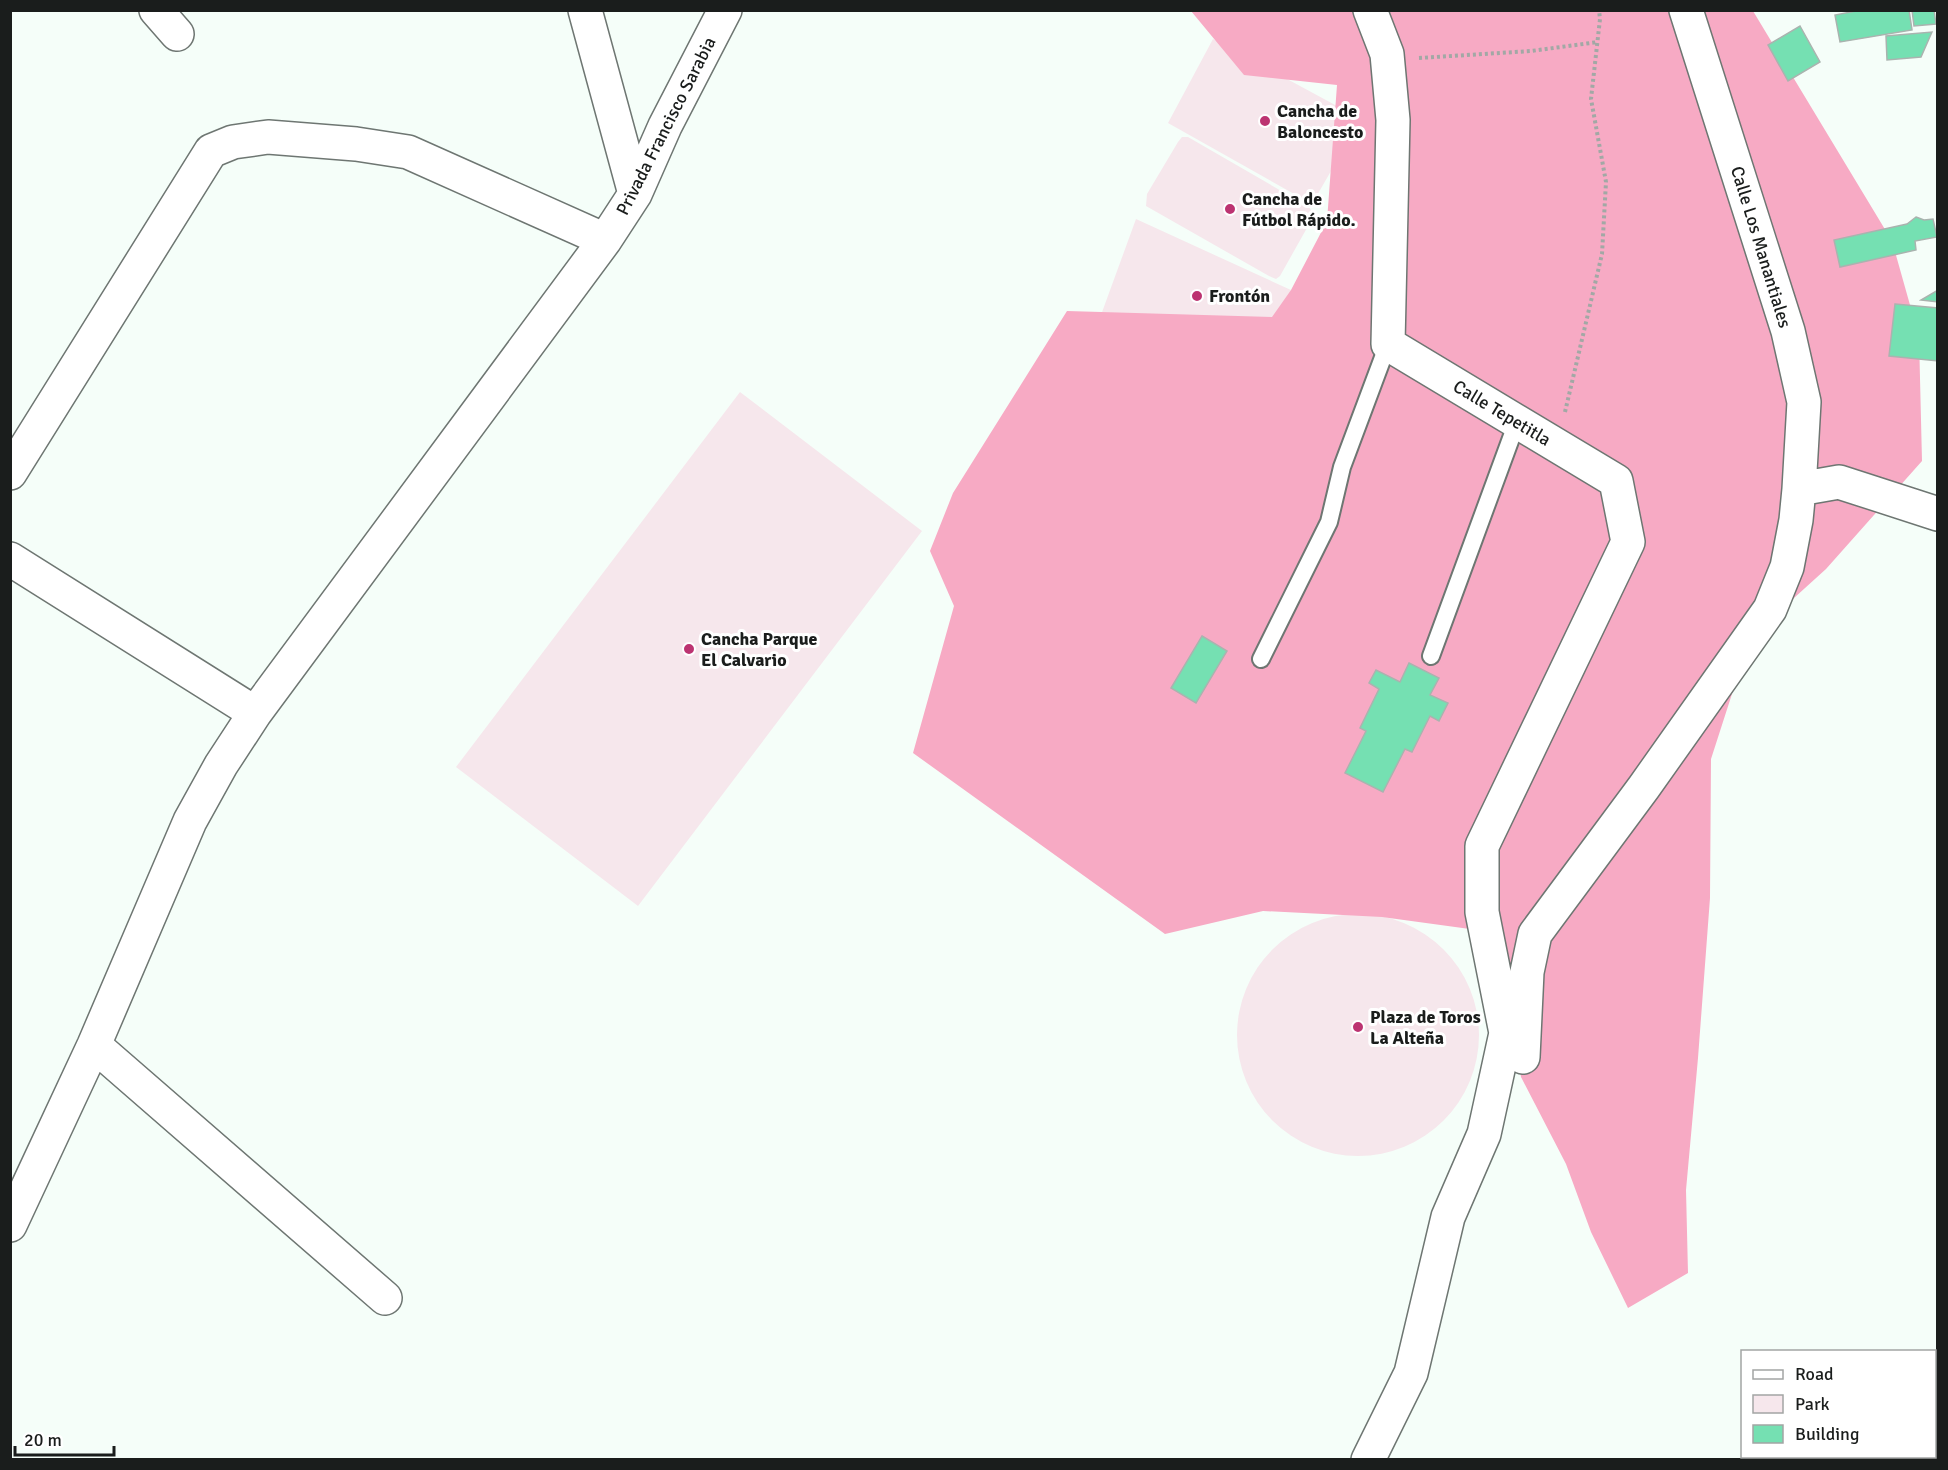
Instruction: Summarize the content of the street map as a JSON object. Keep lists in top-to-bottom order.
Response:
{
  "streets": {
    "street": ["Privada Francisco Sarabia", "Calle Los Manantiales", "Calle Tepetitla"]
  },
  "crossings": [
    ["Calle Los Manantiales", "Calle Tepetitla"]
  ],
  "places": [
    "Cancha de Baloncesto",
    "Cancha de Fútbol Rápido.",
    "Frontón",
    "Cancha Parque El Calvario",
    "Plaza de Toros La Alteña"
  ],
  "legend": ["Road", "Park", "Building"],
  "scale_bar": "20 m"
}
